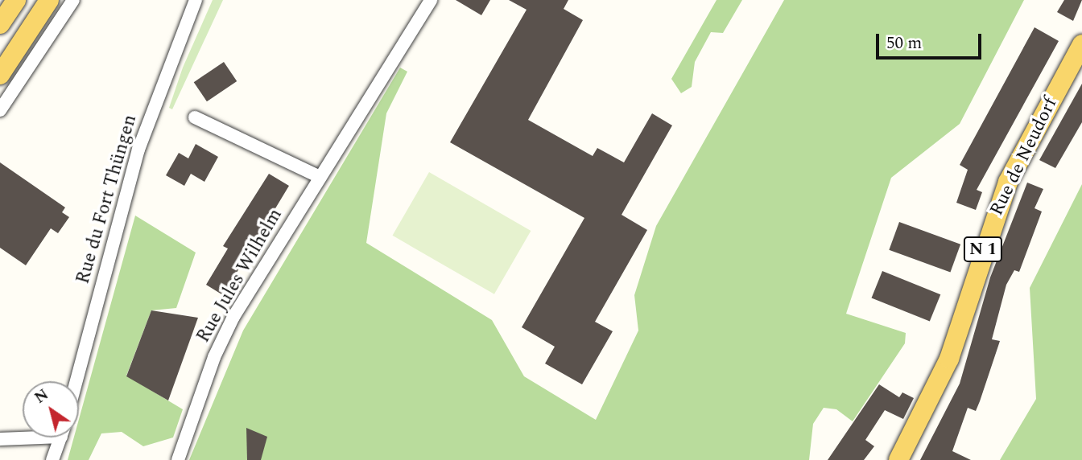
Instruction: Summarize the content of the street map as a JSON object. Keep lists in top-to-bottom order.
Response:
{
  "streets": {
    "main road": ["Rue de Neudorf", "N 1"],
    "street": ["Rue du Fort Thüngen", "Rue Jules Wilhelm"]
  },
  "scale_bar": "50 m",
  "north": "top left"
}
